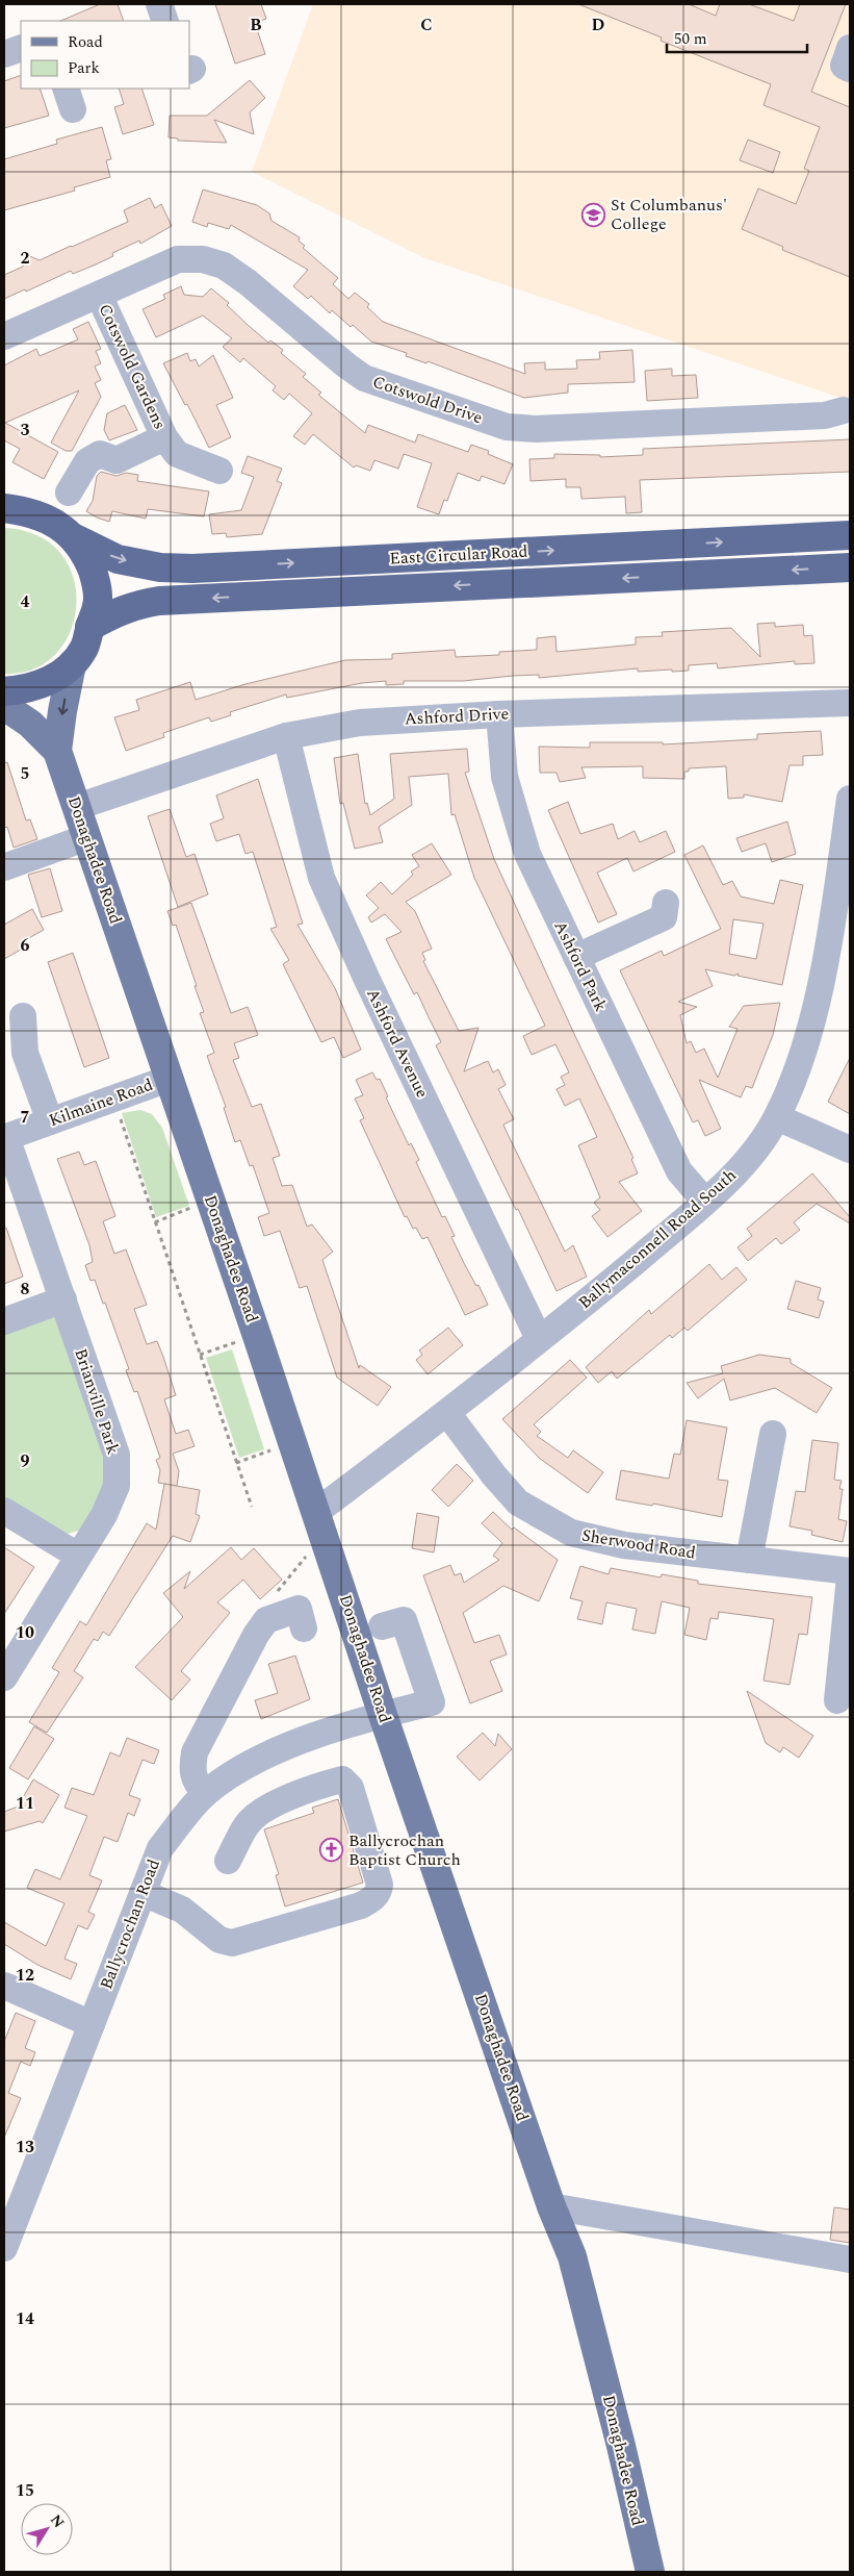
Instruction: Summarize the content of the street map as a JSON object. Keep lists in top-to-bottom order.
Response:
{
  "streets": {
    "highway": ["East Circular Road"],
    "main road": ["Donaghadee Road"],
    "street": [
      "Cotswold Gardens",
      "Cotswold Drive",
      "Ashford Drive",
      "Ashford Park",
      "Ashford Avenue",
      "Kilmaine Road",
      "Ballymaconnell Road South",
      "Brianville Park",
      "Sherwood Road",
      "Ballycrochan Road"
    ]
  },
  "crossings": [
    ["Cotswold Gardens", "Cotswold Drive"],
    ["Ashford Drive", "Donaghadee Road"],
    ["Ashford Drive", "Ashford Park"],
    ["Ashford Drive", "Ashford Avenue"],
    ["Donaghadee Road", "Kilmaine Road"],
    ["Donaghadee Road", "Ballymaconnell Road South"],
    ["Donaghadee Road", "Ballycrochan Road"],
    ["Ashford Park", "Ballymaconnell Road South"],
    ["Ashford Avenue", "Ballymaconnell Road South"],
    ["Kilmaine Road", "Brianville Park"],
    ["Ballymaconnell Road South", "Sherwood Road"]
  ],
  "places": {
    "school or university": ["St Columbanus' College"],
    "church": ["Ballycrochan Baptist Church"]
  },
  "legend": ["Road", "Park"],
  "scale_bar": "50 m",
  "north": "top right",
  "grid": {
    "columns": ["B", "C", "D"],
    "rows": [
      "2",
      "3",
      "4",
      "5",
      "6",
      "7",
      "8",
      "9",
      "10",
      "11",
      "12",
      "13",
      "14",
      "15"
    ]
  }
}
